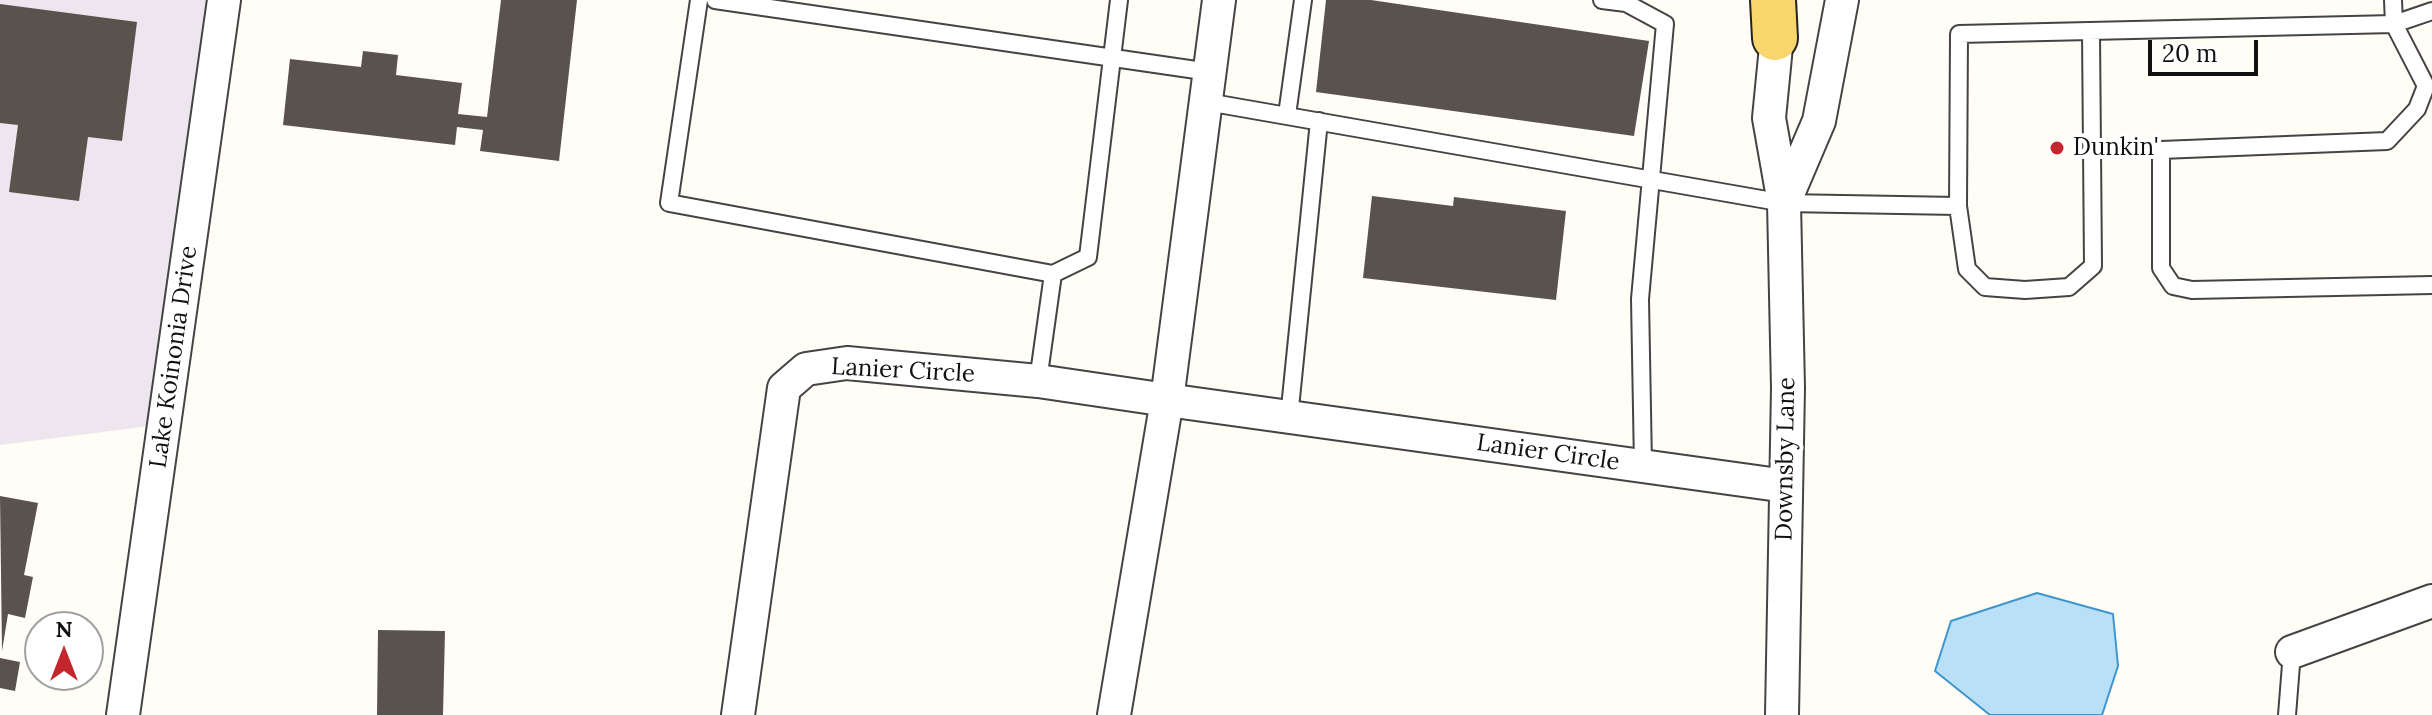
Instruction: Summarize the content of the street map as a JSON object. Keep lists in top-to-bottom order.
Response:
{
  "streets": {
    "street": ["Lake Koinonia Drive", "Lanier Circle", "Downsby Lane"]
  },
  "crossings": [
    ["Lanier Circle", "Downsby Lane"]
  ],
  "places": ["Dunkin'"],
  "scale_bar": "20 m",
  "north": "top"
}
